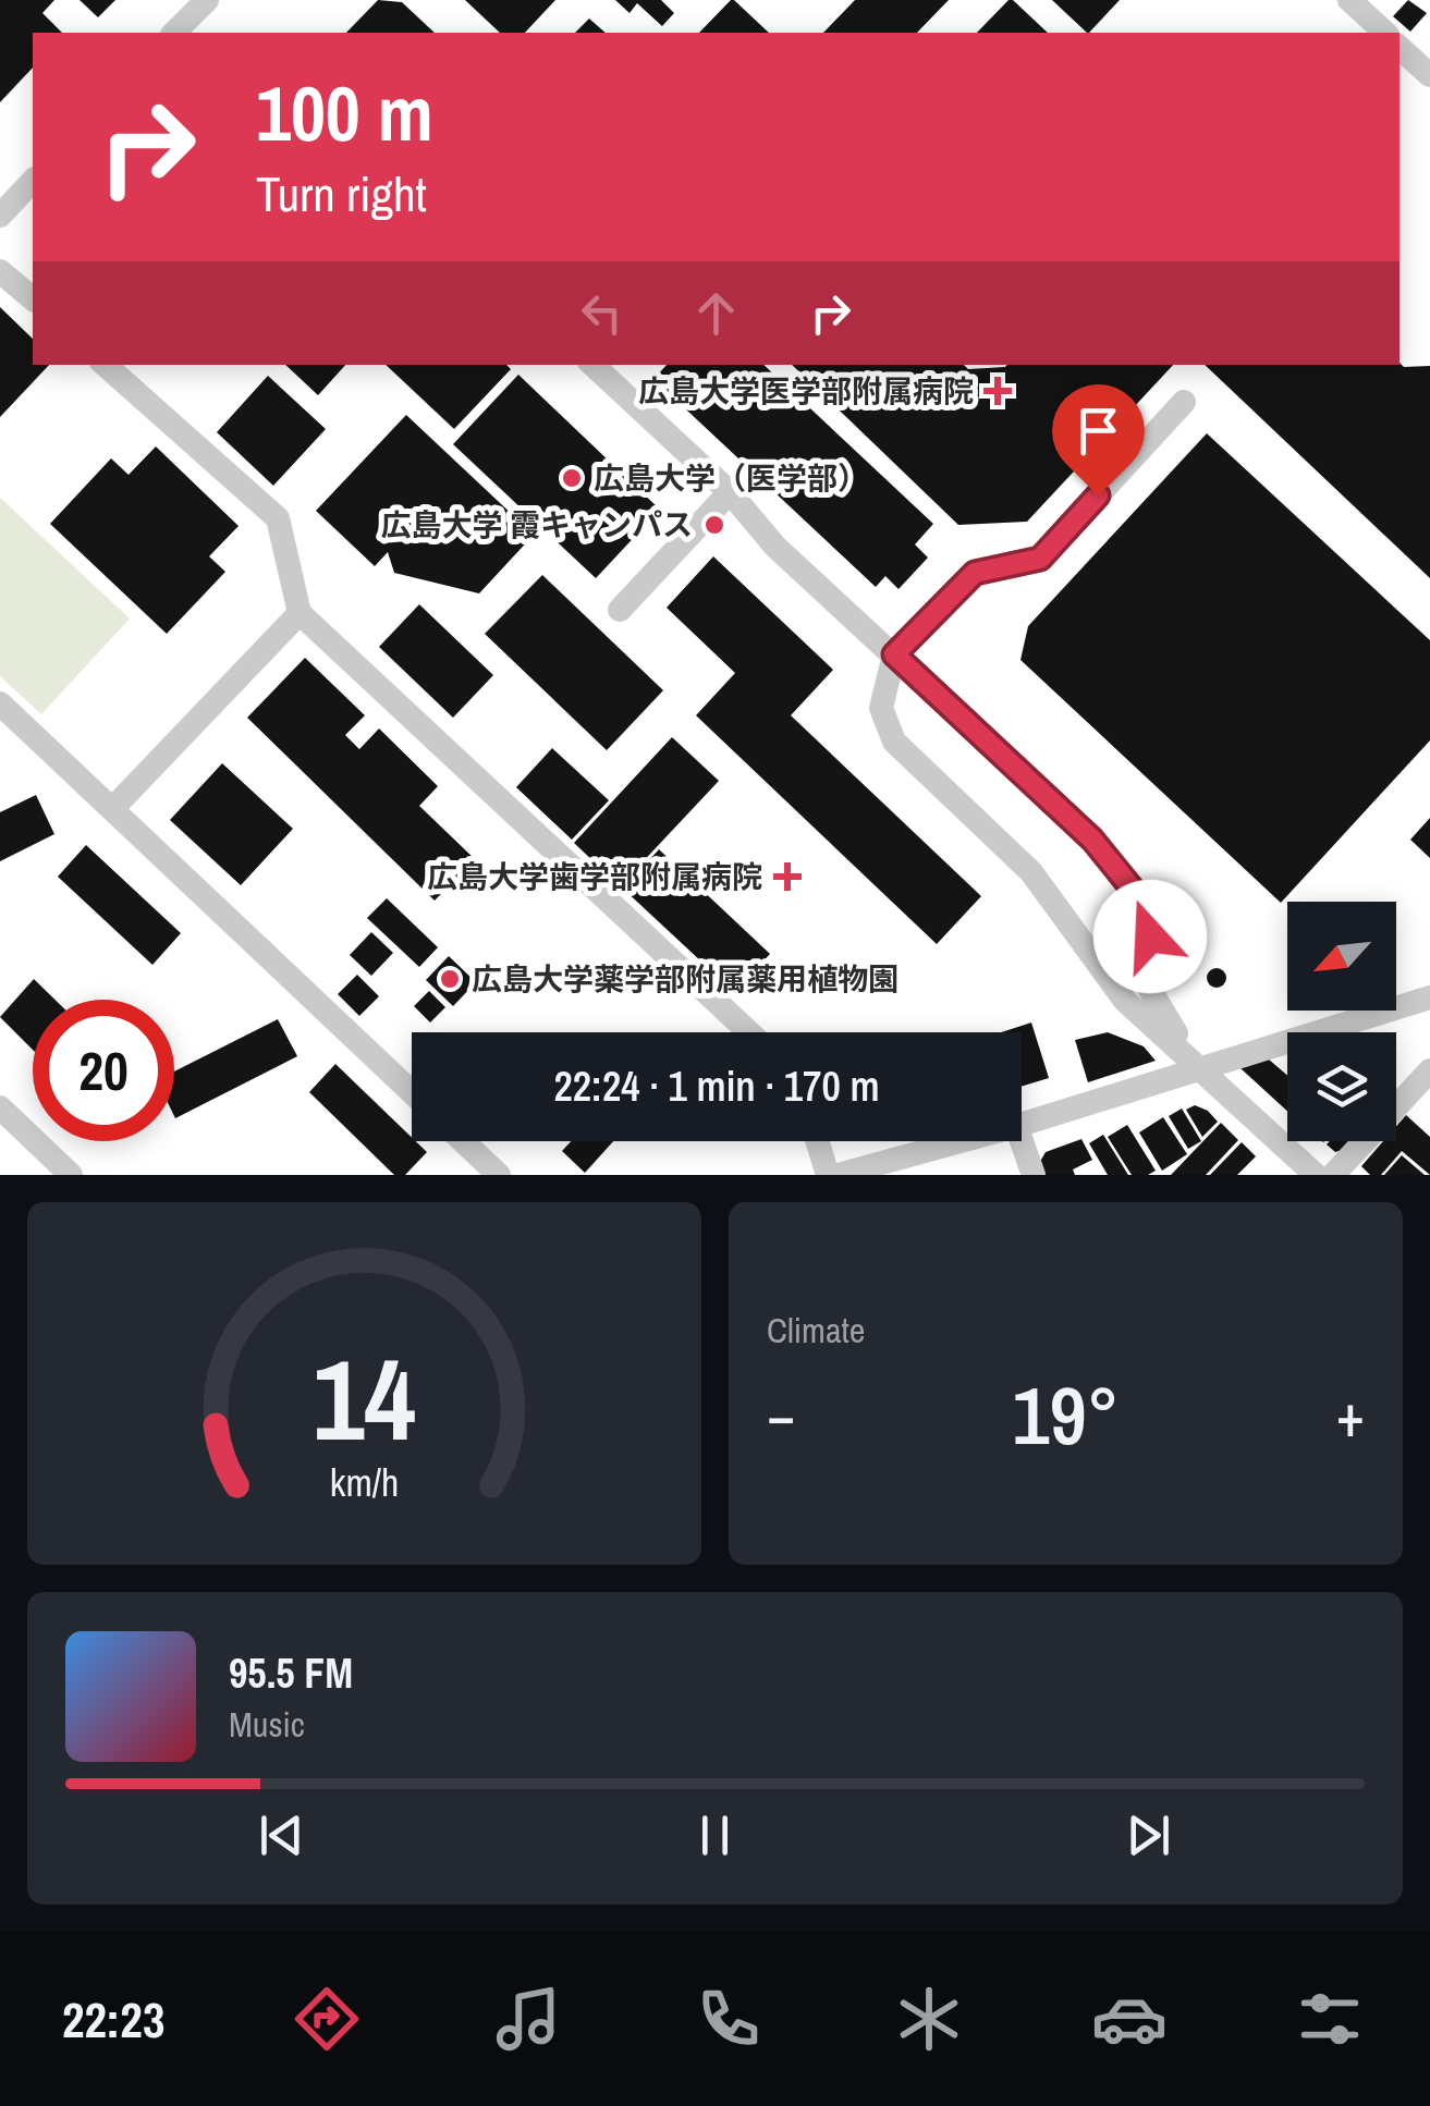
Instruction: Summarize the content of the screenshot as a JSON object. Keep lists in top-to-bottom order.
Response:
{
  "places": {
    "health": ["広島大学医学部附属病院", "広島大学歯学部附属病院"],
    "other": ["広島大学（医学部）", "広島大学 霞キャンパス", "広島大学薬学部附属薬用植物園"]
  },
  "north": "bottom left",
  "page": {
    "turn": ["100 m", "Turn right"],
    "limit": "20",
    "trip": "22:24 · 1 min · 170 m",
    "tile": "Climate",
    "heat": ["−", "19°", "+"],
    "song": ["95.5 FM", "Music"],
    "tabs": "22:23",
    "gauge": ["14", "km/h"]
  }
}
